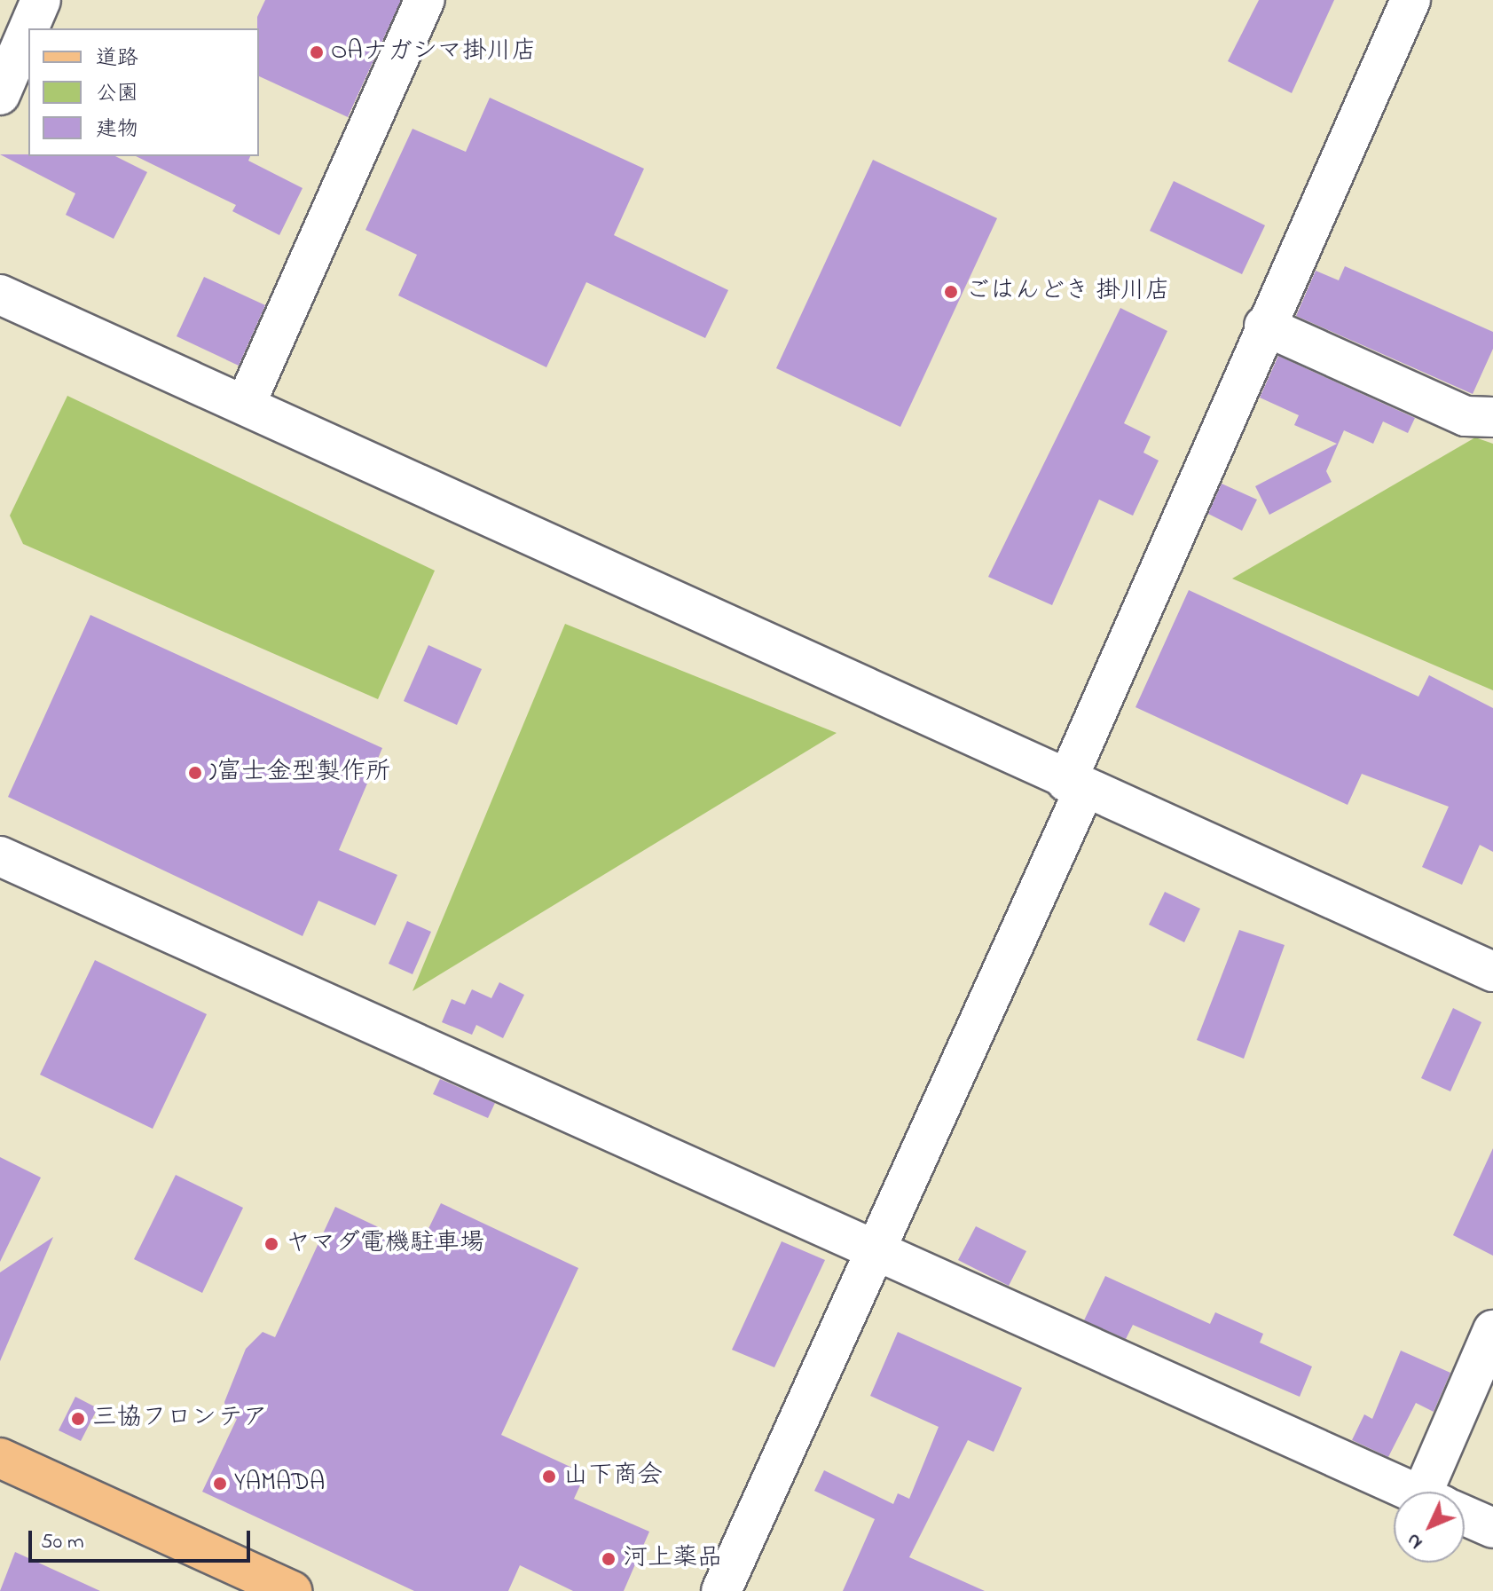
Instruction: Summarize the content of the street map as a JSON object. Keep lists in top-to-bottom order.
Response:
{
  "places": [
    "OAナガシマ掛川店",
    "ごはんどき 掛川店",
    ")富士金型製作所",
    "ヤマダ電機駐車場",
    "三協フロンテア",
    "山下商会",
    "YAMADA",
    "河上薬品"
  ],
  "legend": ["道路", "公園", "建物"],
  "scale_bar": "50 m",
  "north": "bottom left"
}
